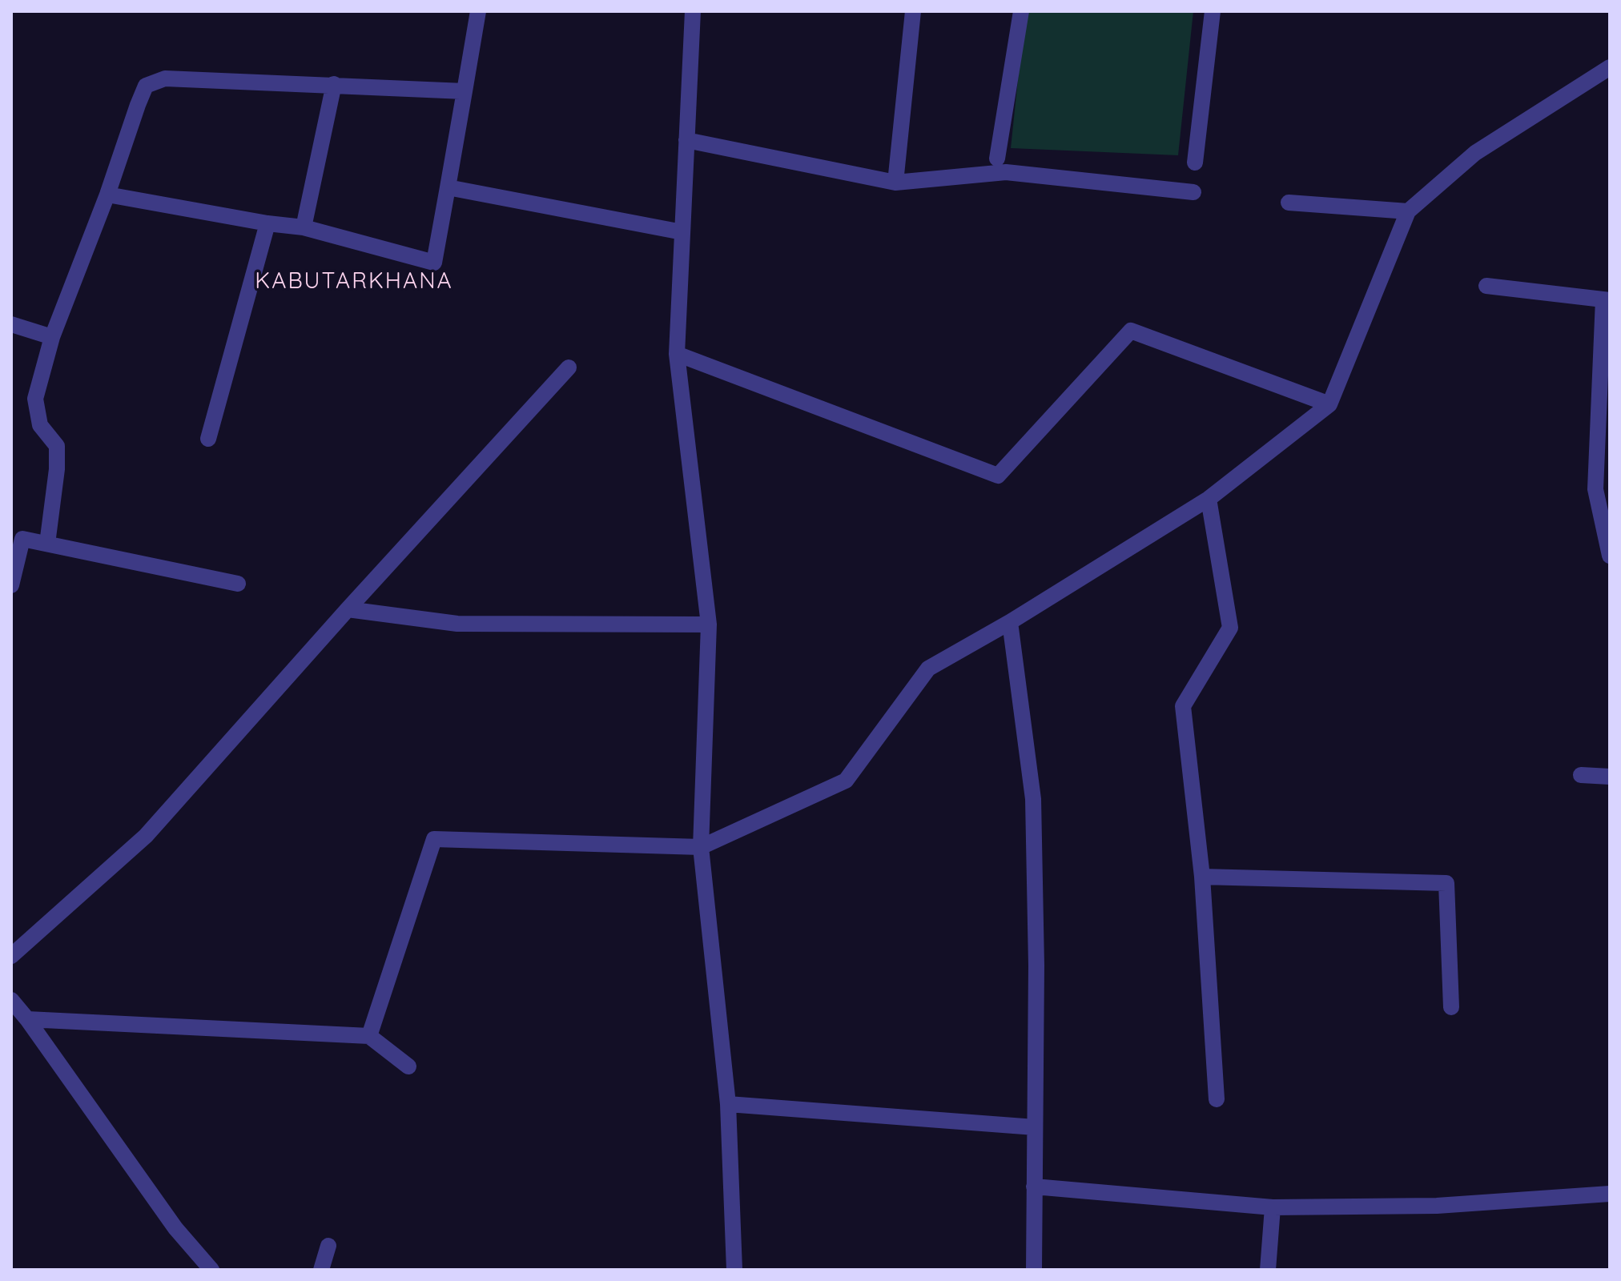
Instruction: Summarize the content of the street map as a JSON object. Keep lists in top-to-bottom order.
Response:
{
  "districts": ["KABUTARKHANA"]
}
